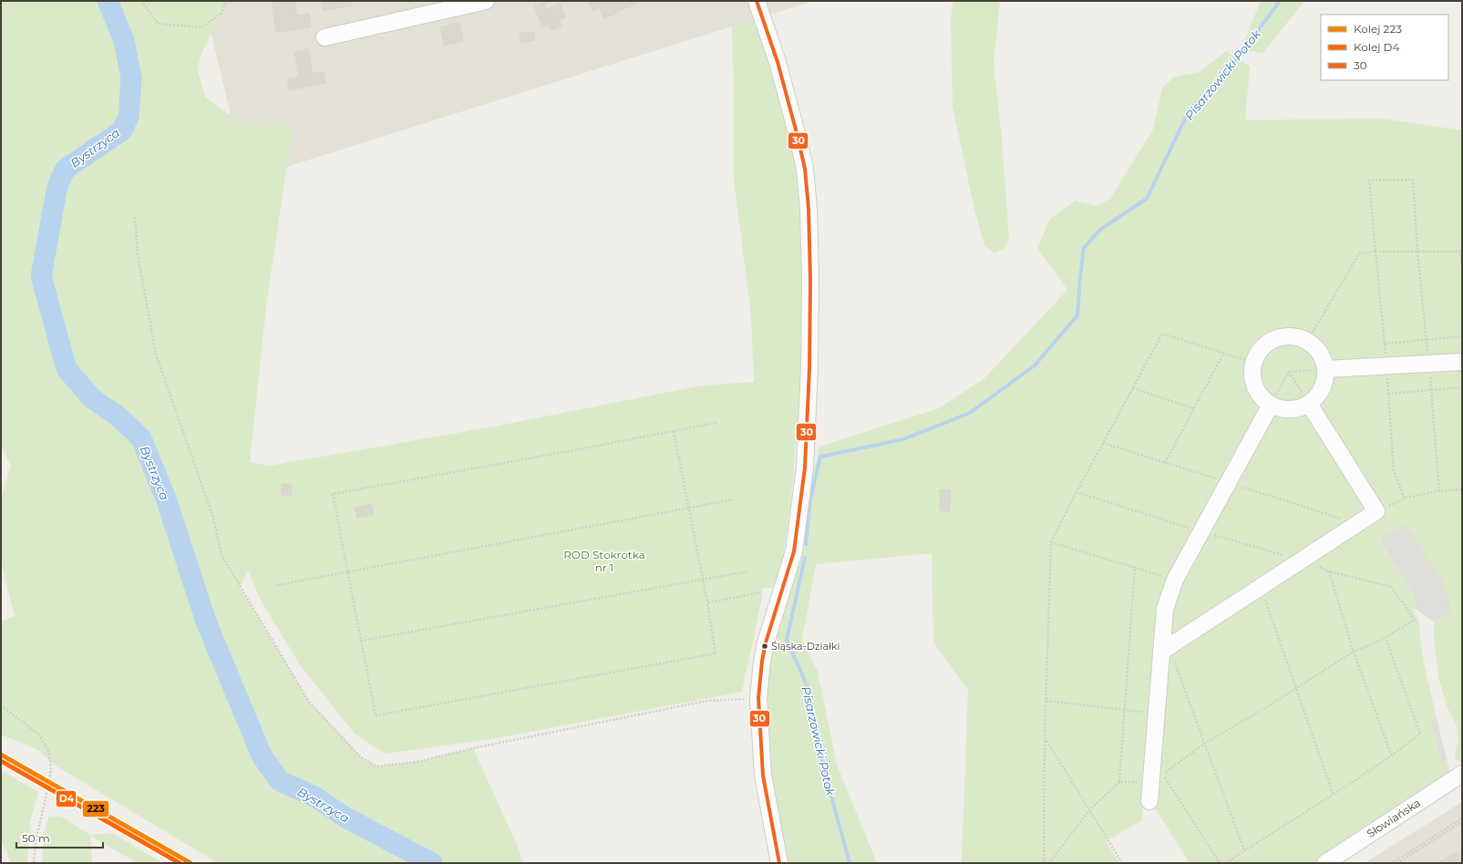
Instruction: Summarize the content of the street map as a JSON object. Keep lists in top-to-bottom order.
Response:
{
  "streets": {
    "street": ["Słowiańska"]
  },
  "water": ["Pisarzowicki Potok", "Bystrzyca"],
  "parks": ["ROD Stokrotka nr 1"],
  "places": ["Śląska-Działki"],
  "lines": ["transit line 30", "rail line 223", "rail line D4"],
  "legend": ["Kolej 223", "Kolej D4", "30"],
  "scale_bar": "50 m"
}
